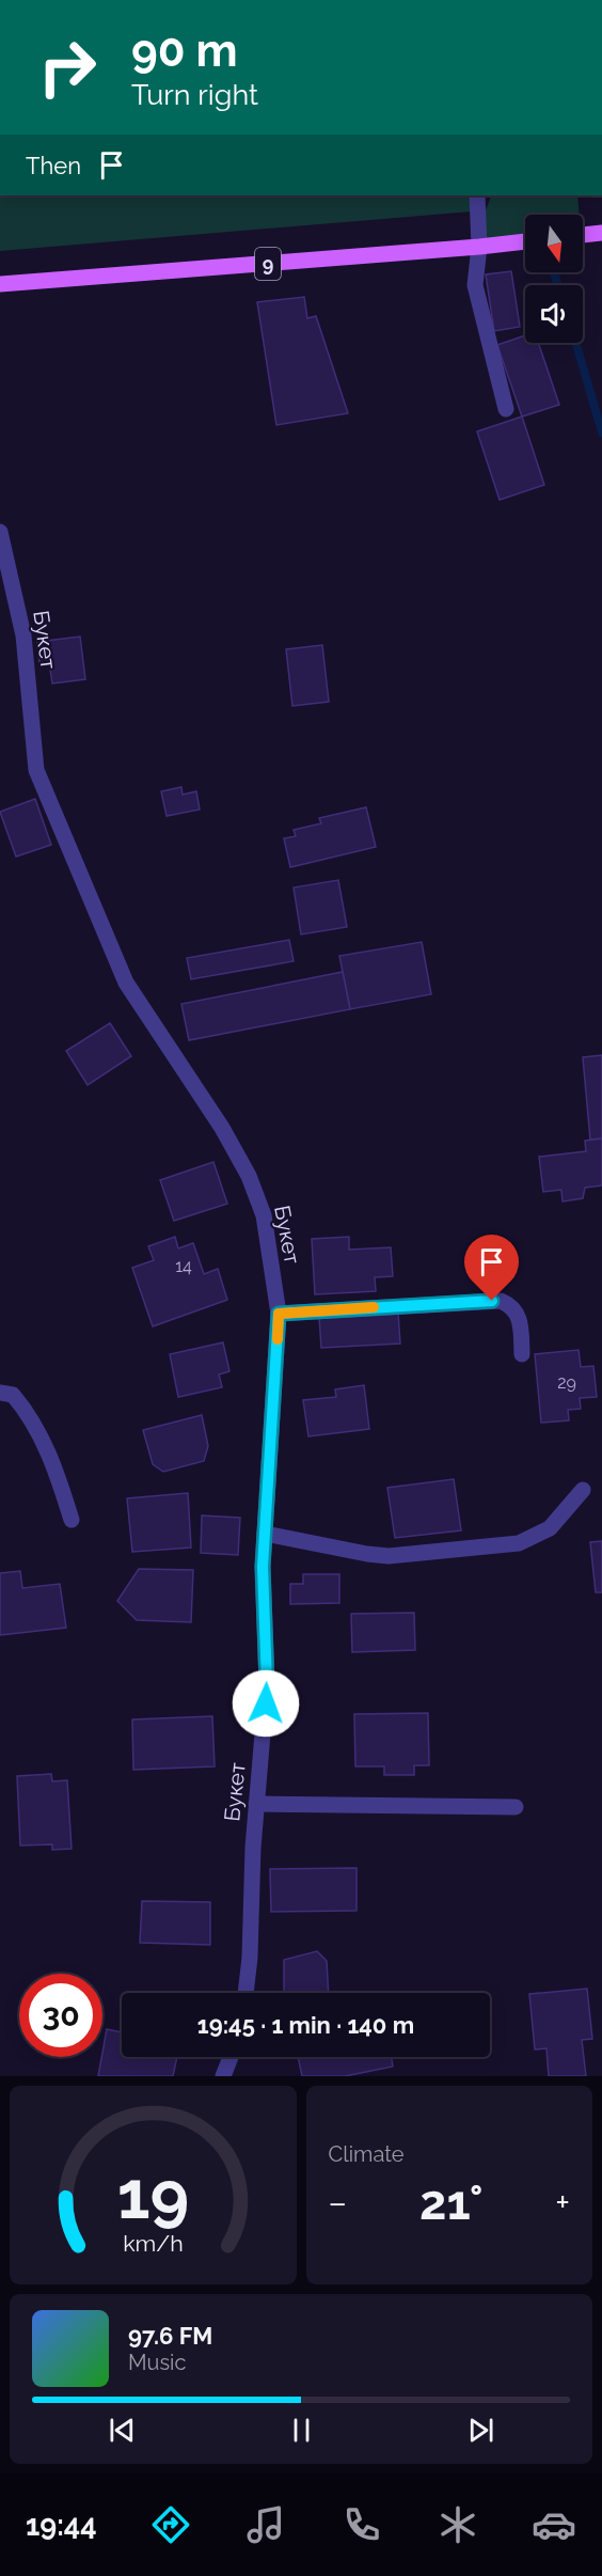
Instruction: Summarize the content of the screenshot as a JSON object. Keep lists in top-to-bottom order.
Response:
{
  "streets": {
    "main road": ["9"],
    "street": ["Букет"]
  },
  "house_numbers": ["14", "29"],
  "north": "bottom",
  "page": {
    "turn": ["90 m", "Turn right"],
    "then": "Then",
    "limit": "30",
    "trip": "19:45 · 1 min · 140 m",
    "tile": "Climate",
    "heat": ["−", "21°", "+"],
    "song": ["97.6 FM", "Music"],
    "tabs": "19:44",
    "gauge": ["19", "km/h"]
  }
}
